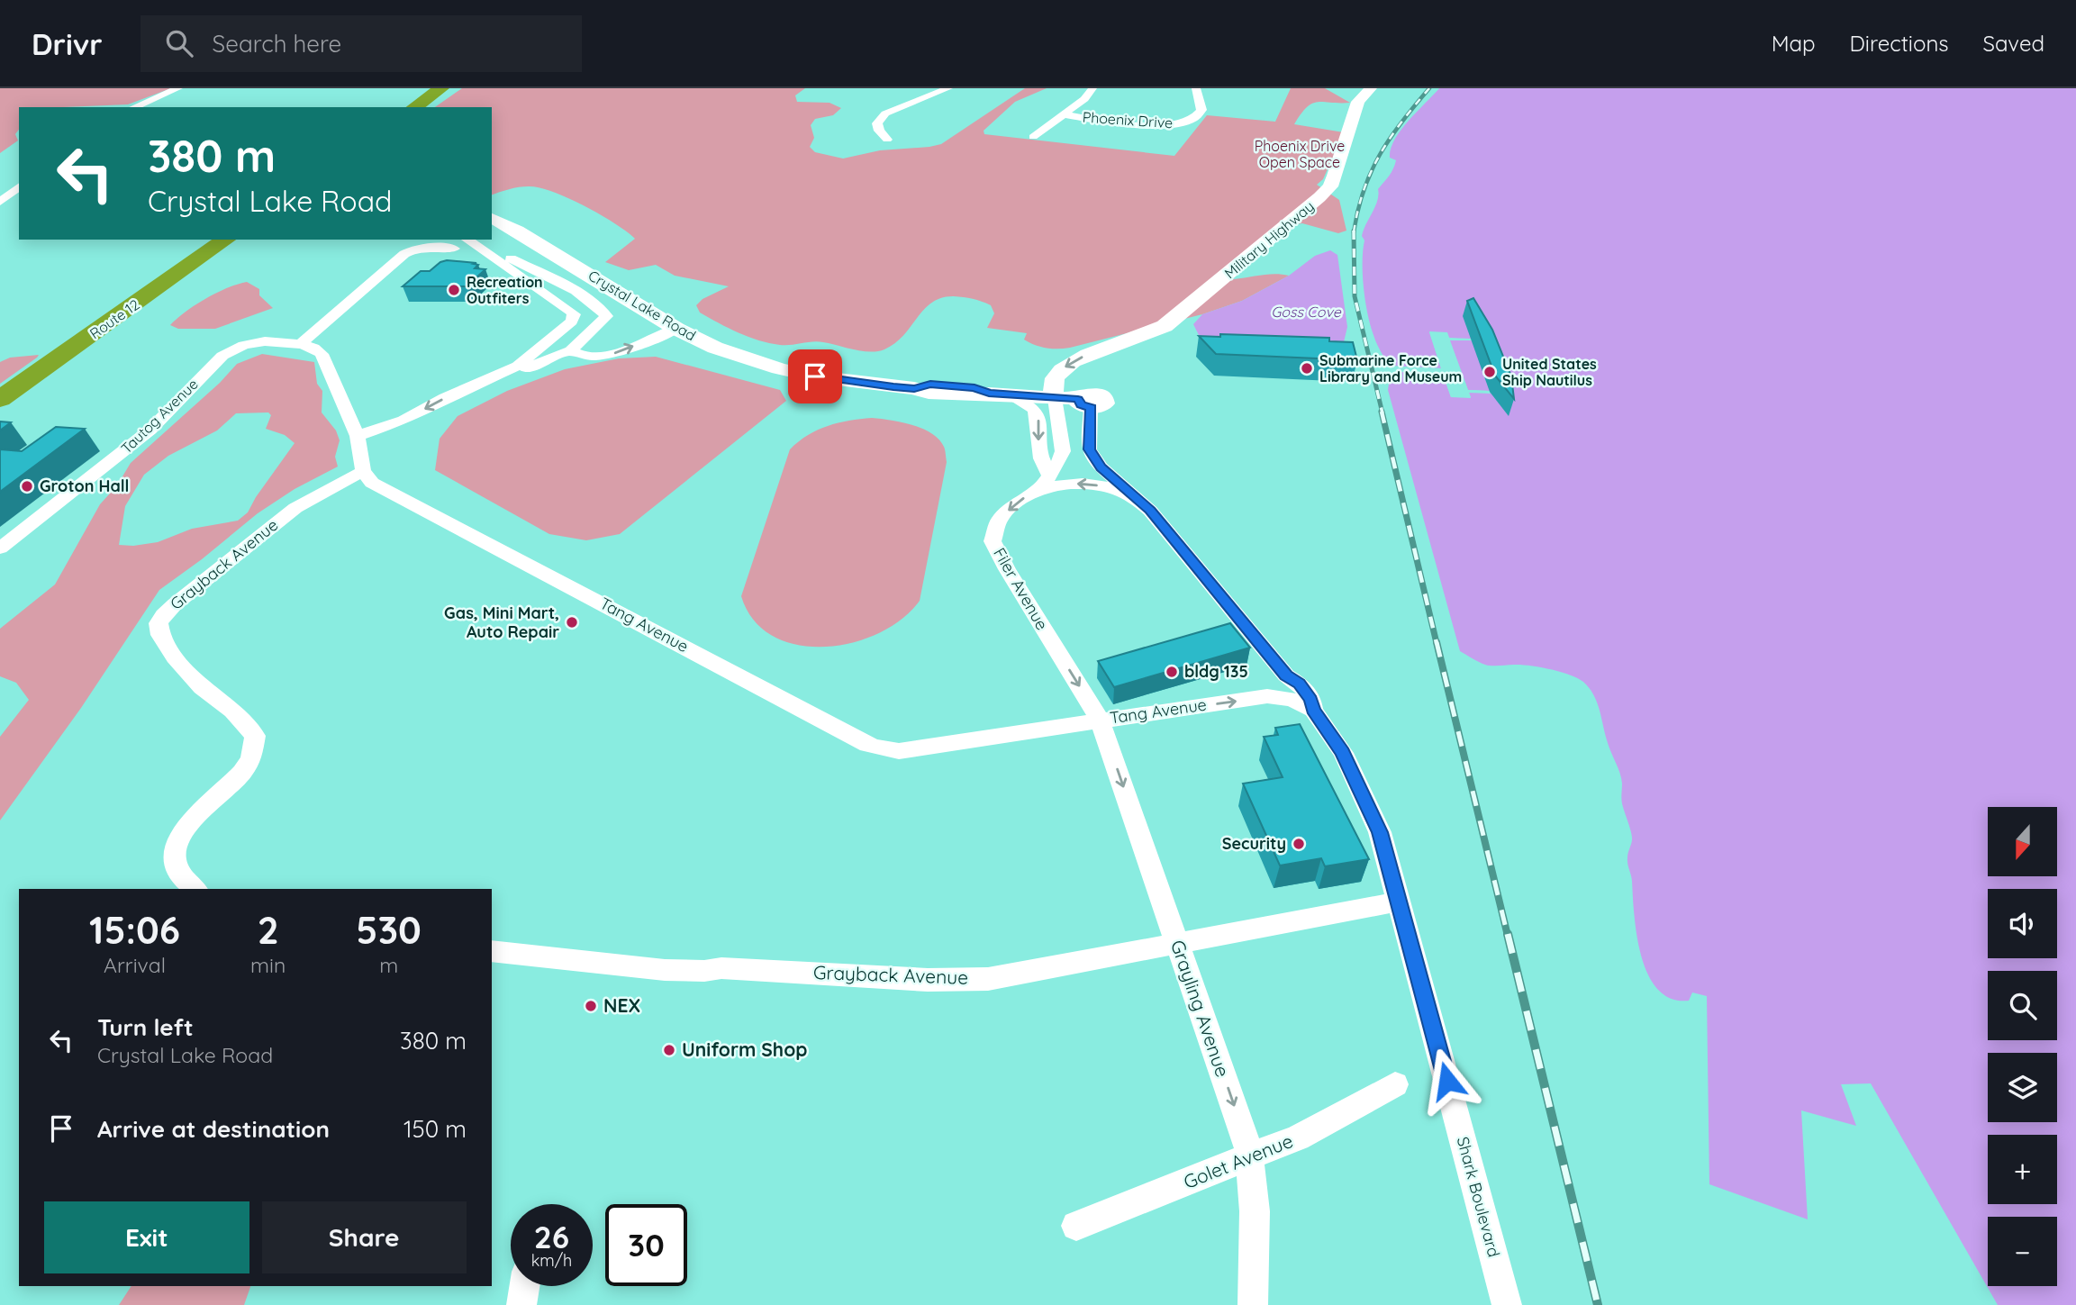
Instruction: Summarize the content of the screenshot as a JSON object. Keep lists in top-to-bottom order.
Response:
{
  "streets": {
    "highway": ["Route 12"],
    "street": [
      "Phoenix Drive",
      "Military Highway",
      "Crystal Lake Road",
      "Tautog Avenue",
      "Grayback Avenue",
      "Filer Avenue",
      "Tang Avenue",
      "Grayling Avenue",
      "Golet Avenue",
      "Shark Boulevard"
    ]
  },
  "crossings": [
    ["Military Highway", "Crystal Lake Road"],
    ["Military Highway", "Filer Avenue"],
    ["Military Highway", "Shark Boulevard"],
    ["Crystal Lake Road", "Filer Avenue"],
    ["Crystal Lake Road", "Shark Boulevard"],
    ["Grayback Avenue", "Tang Avenue"],
    ["Grayback Avenue", "Grayling Avenue"],
    ["Grayback Avenue", "Shark Boulevard"],
    ["Filer Avenue", "Tang Avenue"],
    ["Filer Avenue", "Grayling Avenue"],
    ["Tang Avenue", "Grayling Avenue"],
    ["Tang Avenue", "Shark Boulevard"],
    ["Grayling Avenue", "Golet Avenue"]
  ],
  "one_way": ["Filer Avenue", "Grayling Avenue"],
  "water": ["Goss Cove"],
  "parks": ["Phoenix Drive Open Space"],
  "places": [
    "Recreation Outfiters",
    "Submarine Force Library and Museum",
    "United States Ship Nautilus",
    "Groton Hall",
    "Gas, Mini Mart, Auto Repair",
    "bldg 135",
    "Security",
    "NEX",
    "Uniform Shop"
  ],
  "north": "bottom",
  "page": {
    "header": "Drivr",
    "search": "Search here",
    "nav": ["Map", "Directions", "Saved"],
    "turn": ["380 m", "Crystal Lake Road"],
    "map_buttons": ["+", "−"],
    "eta": [
      "15:06",
      "Arrival",
      "2",
      "min",
      "530",
      "m"
    ],
    "list": [
      {
        "name": "Turn left",
        "note": "Crystal Lake Road",
        "value": "380 m"
      },
      {
        "name": "Arrive at destination",
        "value": "150 m"
      }
    ],
    "buttons": ["Exit", "Share"],
    "speed": "26 km/h",
    "limit": "30"
  }
}
